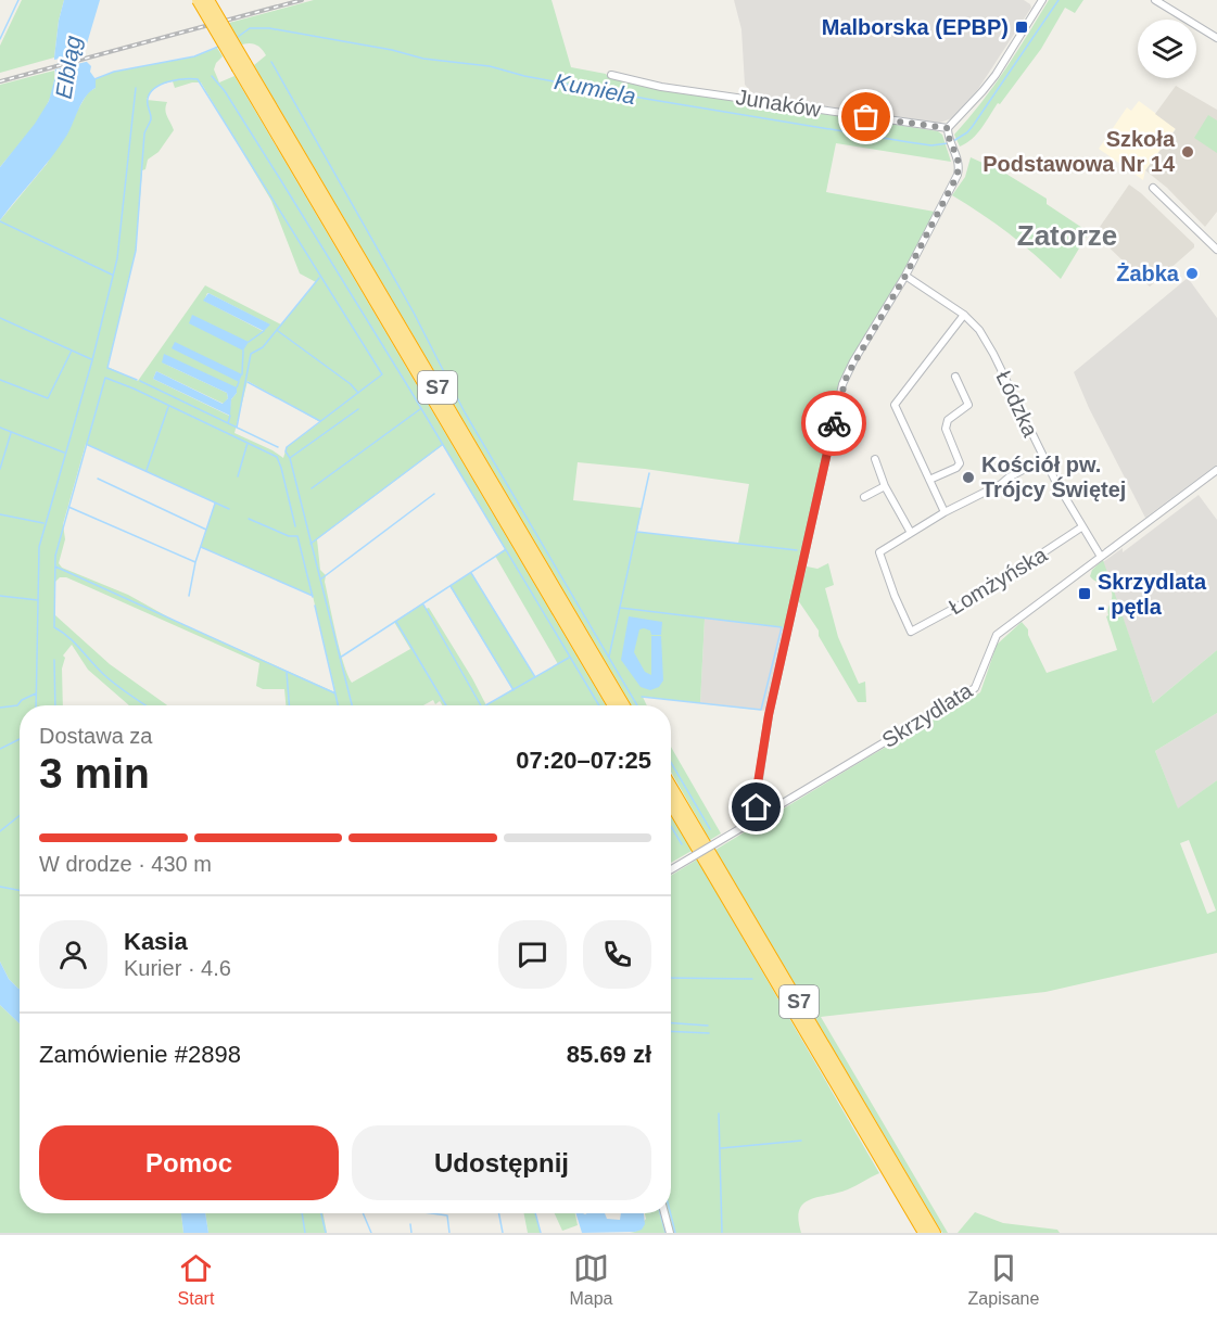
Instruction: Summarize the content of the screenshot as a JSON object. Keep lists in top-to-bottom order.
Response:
{
  "streets": {
    "highway": ["S7"],
    "street": [
      "Junaków",
      "Łódzka",
      "Łomżyńska",
      "Skrzydlata"
    ]
  },
  "crossings": [
    ["Łódzka", "Łomżyńska"],
    ["Łódzka", "Skrzydlata"]
  ],
  "districts": ["Zatorze"],
  "water": ["Elbląg", "Kumiela"],
  "places": {
    "transit": ["Malborska (EPBP)", "Skrzydlata - pętla"],
    "other": ["Szkoła Podstawowa Nr 14", "Żabka", "Kościół pw. Trójcy Świętej"]
  },
  "page": {
    "heading": ["3 min", "Dostawa za", "07:20–07:25"],
    "panel": [
      "Kasia",
      "Kurier · 4.6",
      "Zamówienie #2898",
      "85.69 zł"
    ],
    "bar": "W drodze · 430 m",
    "buttons": ["Pomoc", "Udostępnij"],
    "tabs": ["Start", "Mapa", "Zapisane"]
  }
}
